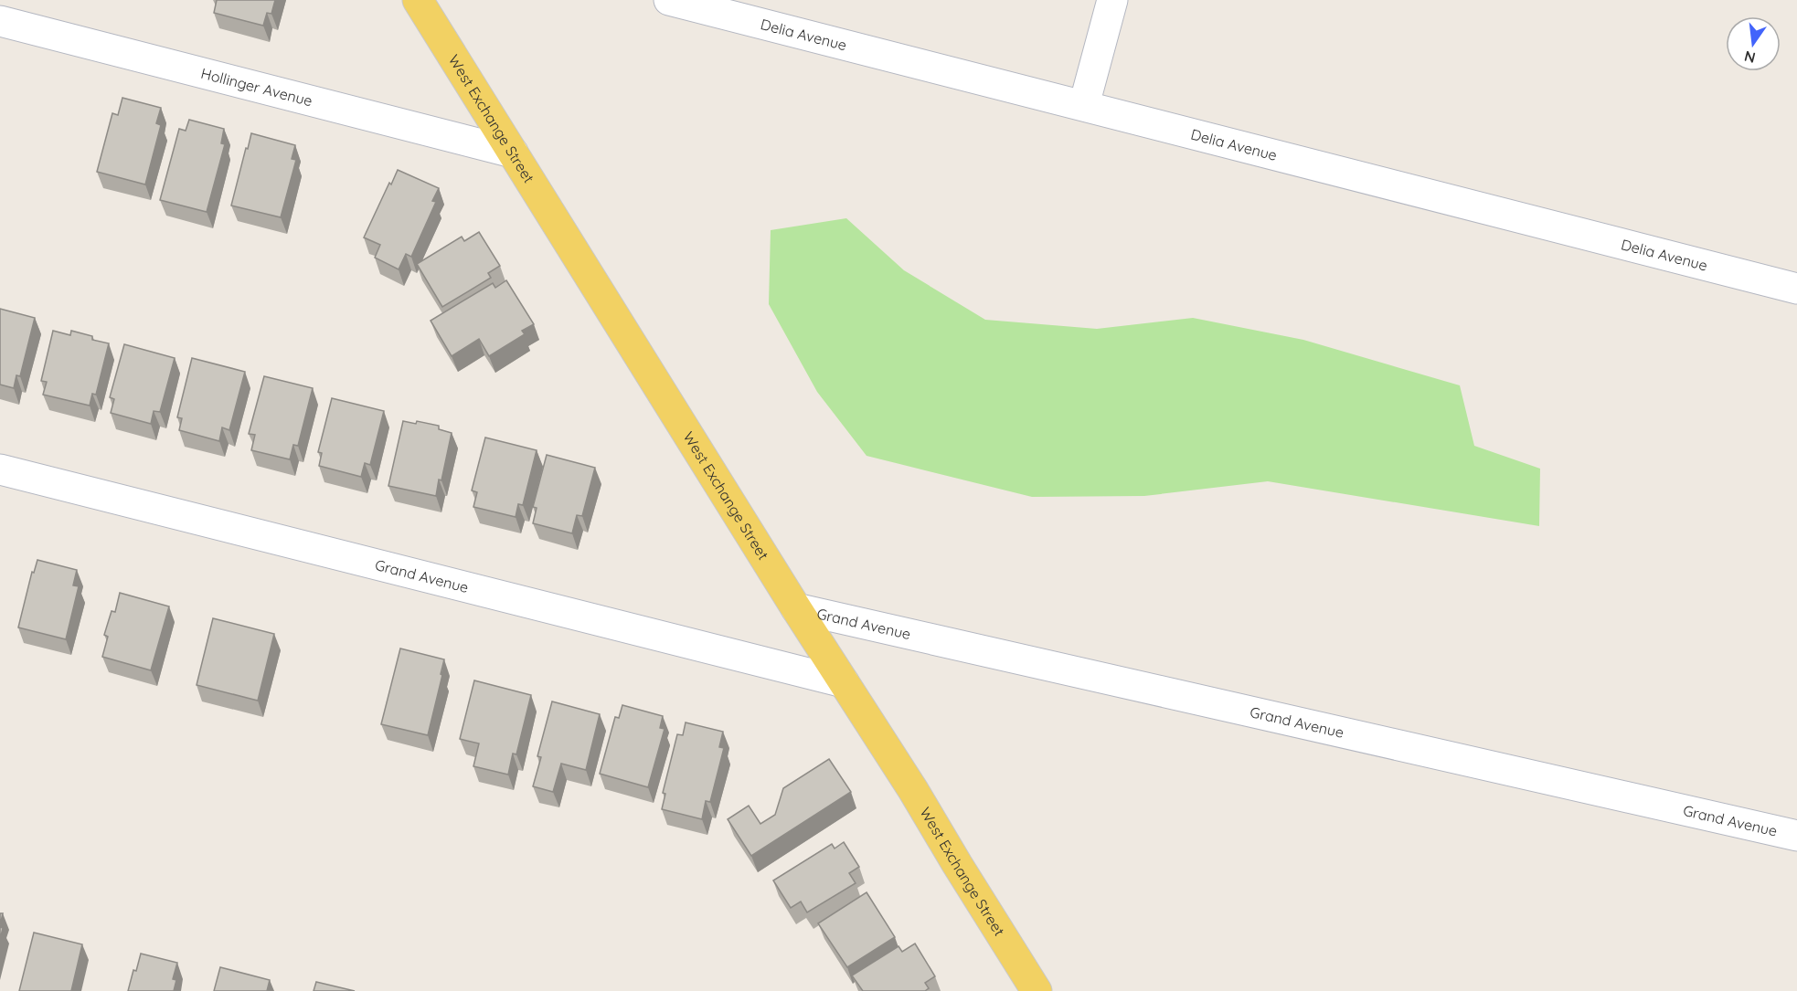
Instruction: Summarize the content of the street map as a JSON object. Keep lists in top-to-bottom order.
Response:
{
  "streets": {
    "main road": ["West Exchange Street"],
    "street": ["Delia Avenue", "Hollinger Avenue", "Grand Avenue"]
  },
  "crossings": [
    ["Hollinger Avenue", "West Exchange Street"],
    ["West Exchange Street", "Grand Avenue"]
  ],
  "north": "bottom"
}
